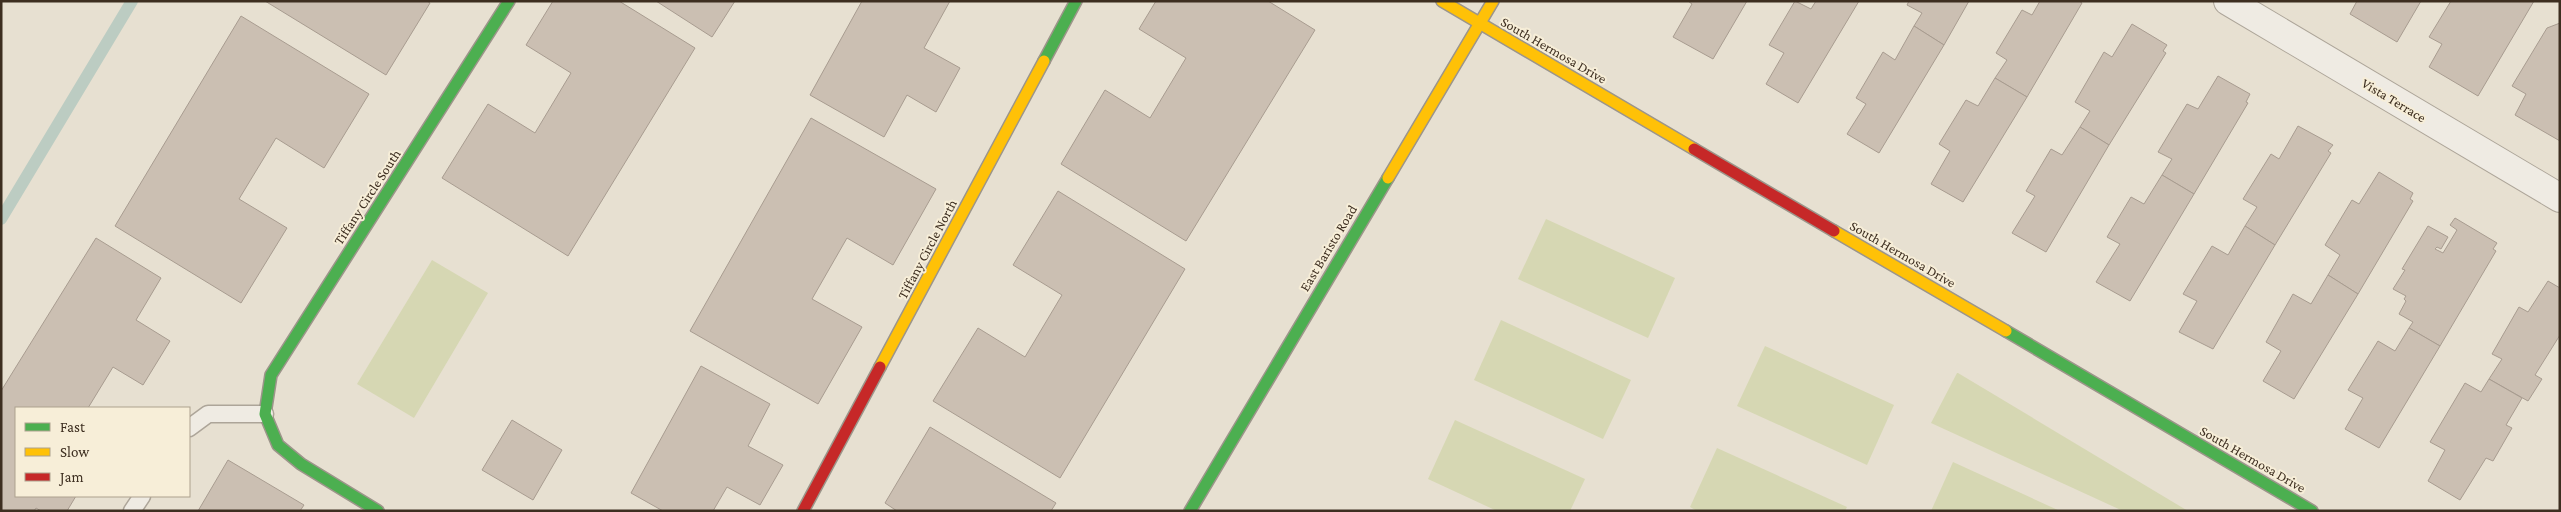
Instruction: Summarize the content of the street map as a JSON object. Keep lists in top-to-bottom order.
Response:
{
  "streets": {
    "street": [
      "South Hermosa Drive",
      "Vista Terrace",
      "Tiffany Circle South",
      "East Baristo Road",
      "Tiffany Circle North"
    ]
  },
  "crossings": [
    ["South Hermosa Drive", "East Baristo Road"]
  ],
  "legend": ["Fast", "Slow", "Jam"]
}
